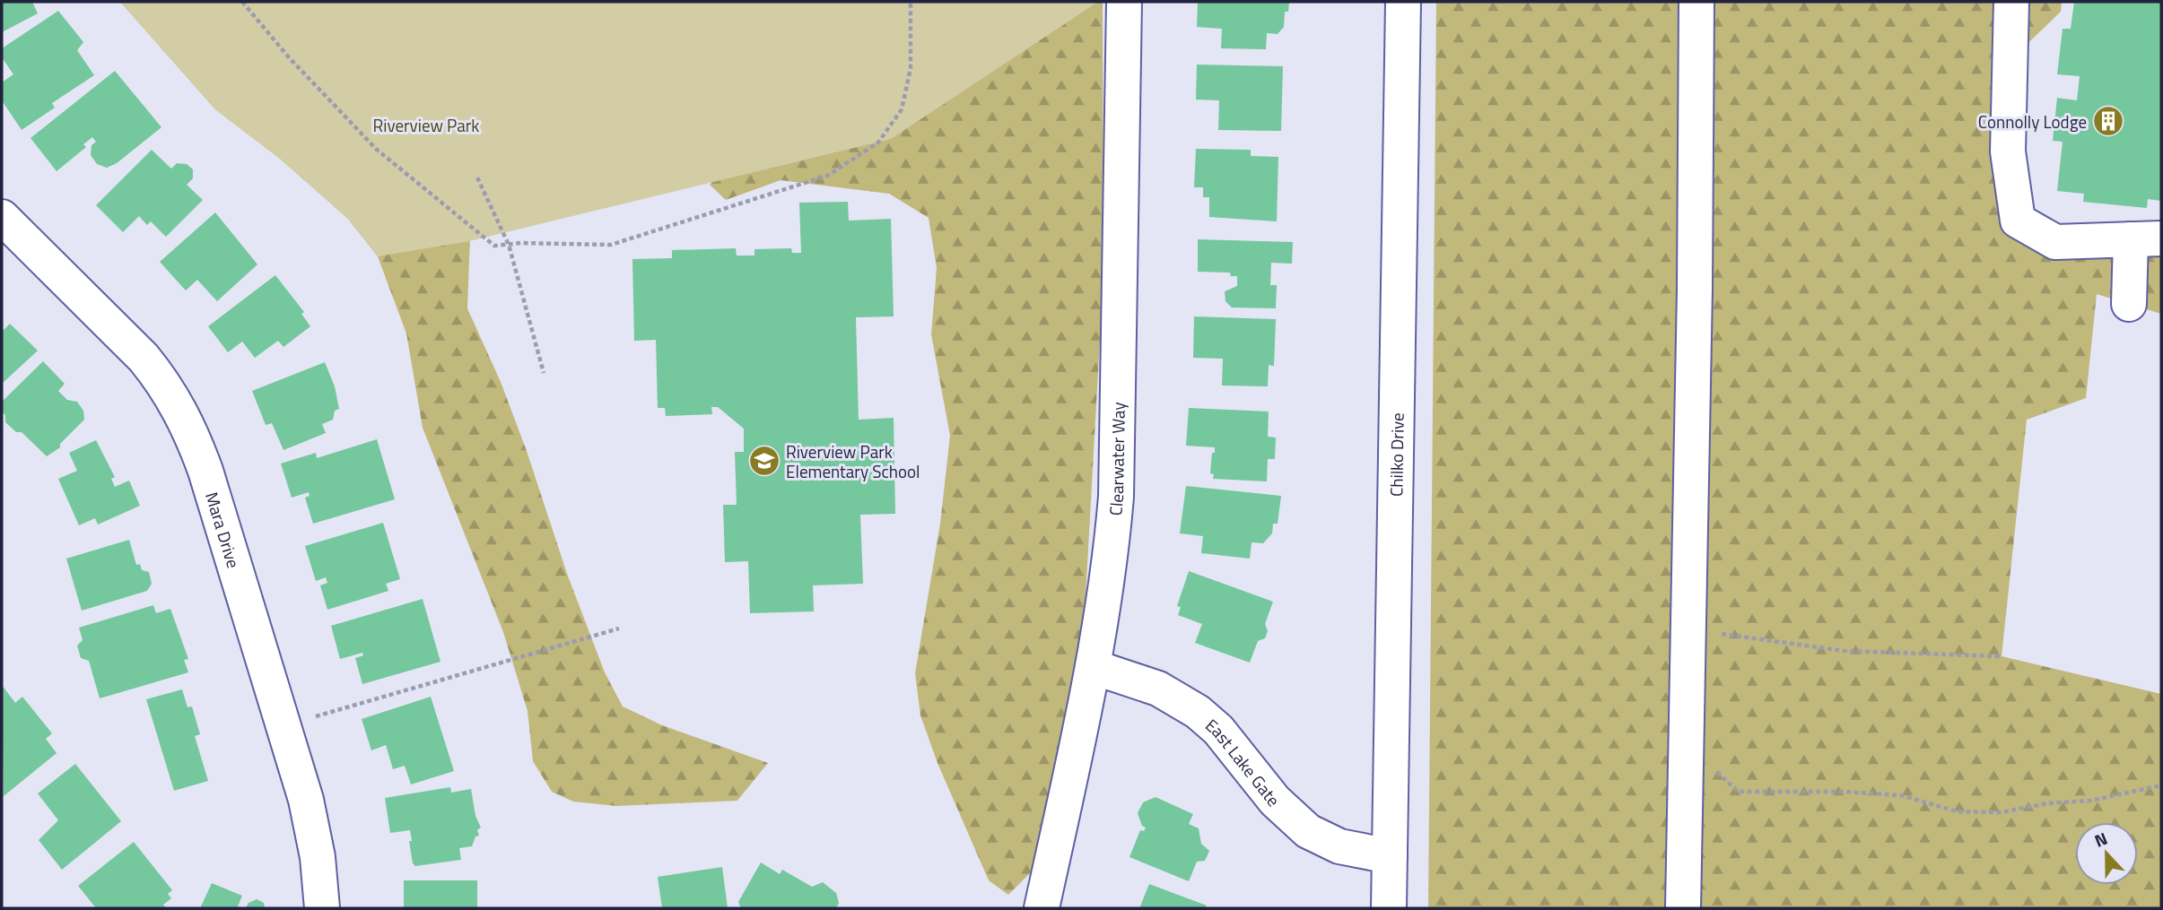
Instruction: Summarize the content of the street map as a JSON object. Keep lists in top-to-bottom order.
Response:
{
  "streets": {
    "street": [
      "Chilko Drive",
      "Clearwater Way",
      "Mara Drive",
      "East Lake Gate"
    ]
  },
  "crossings": [
    ["Chilko Drive", "East Lake Gate"],
    ["Clearwater Way", "East Lake Gate"]
  ],
  "parks": ["Riverview Park"],
  "places": {
    "building": ["Connolly Lodge"],
    "school or university": ["Riverview Park Elementary School"]
  },
  "north": "top"
}
